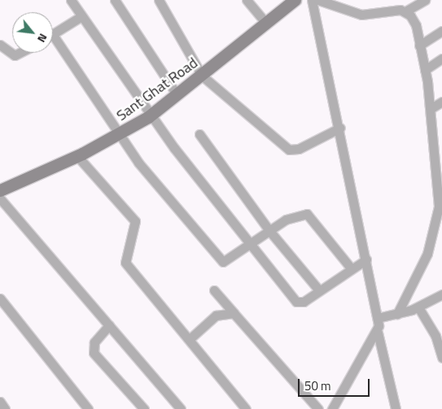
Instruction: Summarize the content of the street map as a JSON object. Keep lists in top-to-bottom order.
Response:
{
  "streets": {
    "street": ["Sant Ghat Road"]
  },
  "scale_bar": "50 m",
  "north": "bottom right"
}
